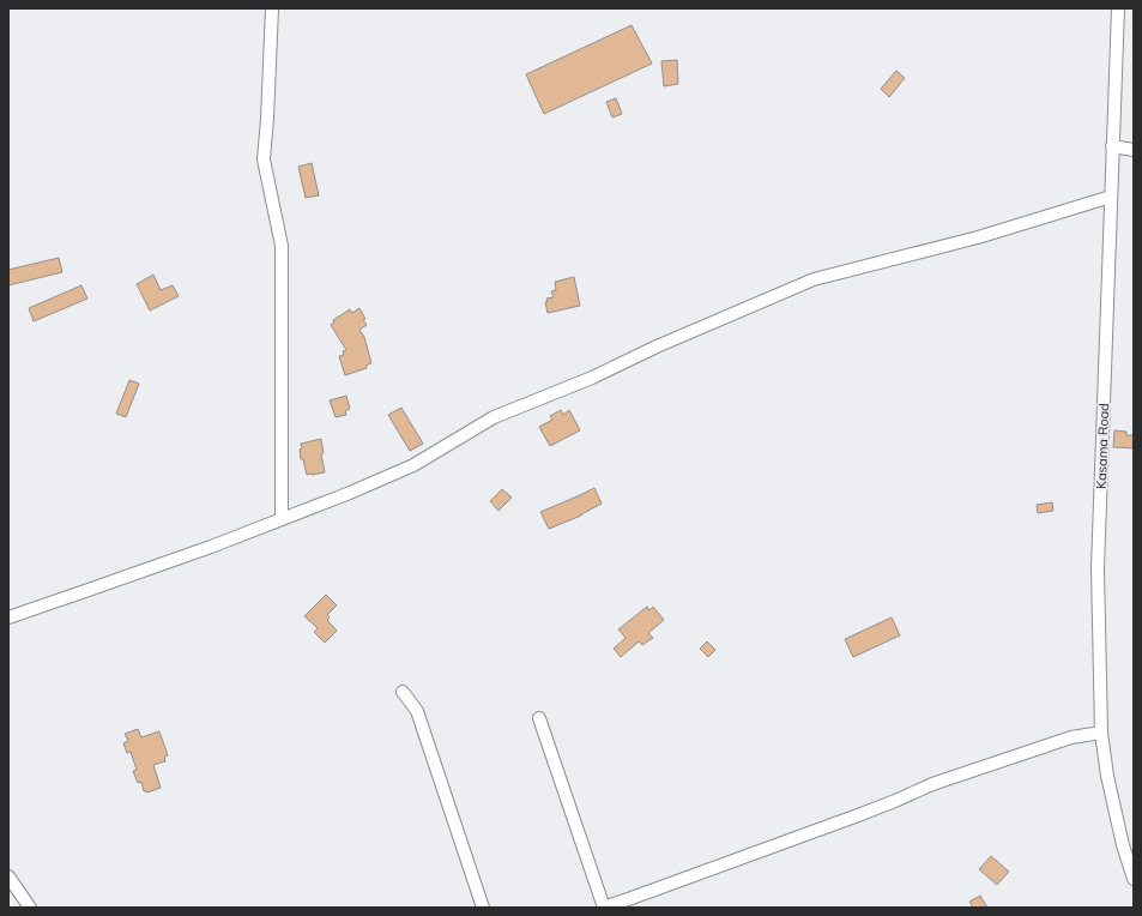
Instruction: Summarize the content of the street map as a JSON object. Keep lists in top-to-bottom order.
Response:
{
  "streets": {
    "street": ["Kasama Road"]
  }
}
